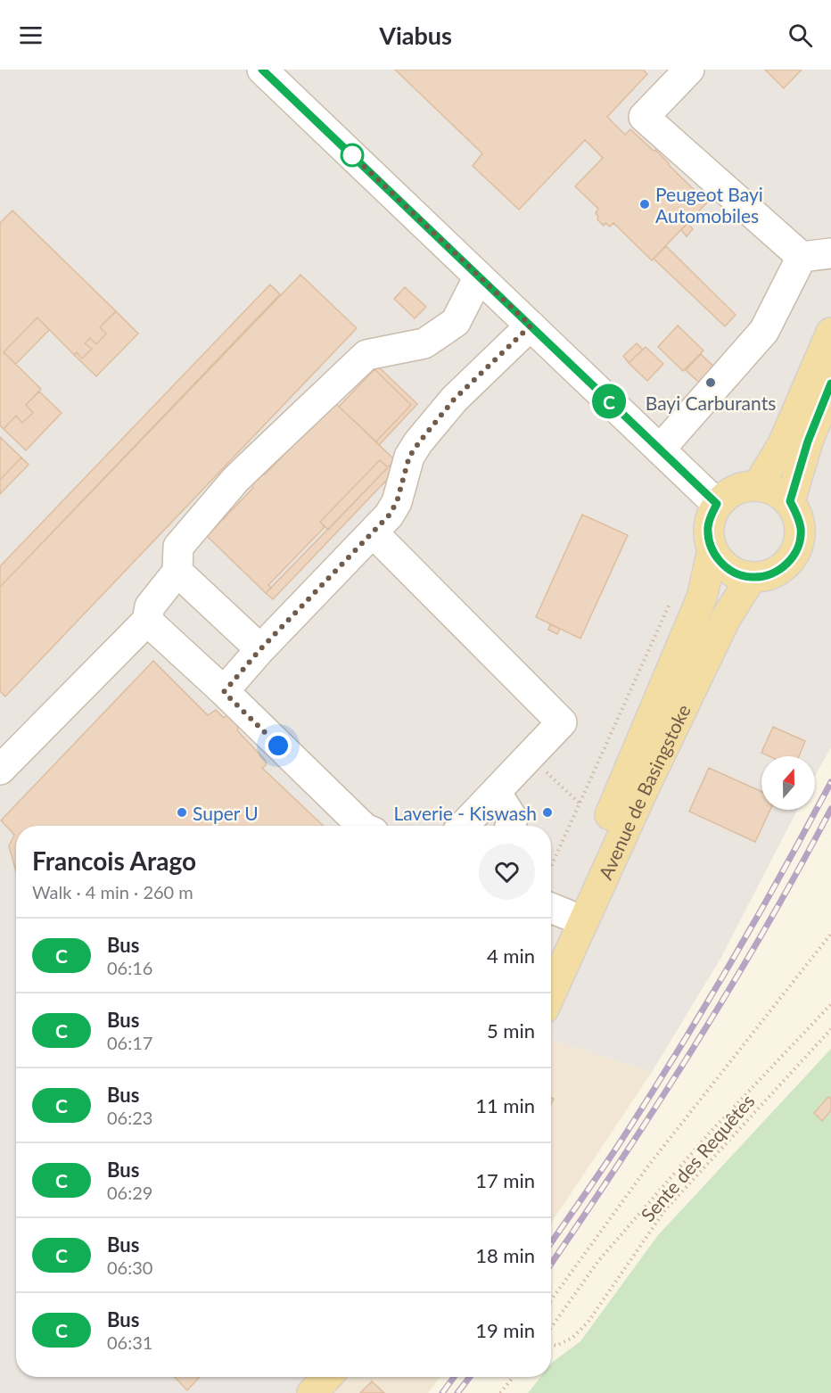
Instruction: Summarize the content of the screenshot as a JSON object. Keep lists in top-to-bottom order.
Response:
{
  "streets": {
    "main road": ["Avenue de Basingstoke"],
    "path": ["Sente des Requêtes"]
  },
  "places": [
    "Peugeot Bayi Automobiles",
    "Bayi Carburants",
    "Super U",
    "Laverie - Kiswash"
  ],
  "lines": ["bus line C"],
  "north": "top",
  "page": {
    "header": "Viabus",
    "on_map": "C",
    "heading": ["Francois Arago", "Walk · 4 min · 260 m"],
    "list": [
      {
        "mark": "C",
        "name": "Bus",
        "note": "06:16",
        "value": "4 min"
      },
      {
        "mark": "C",
        "name": "Bus",
        "note": "06:17",
        "value": "5 min"
      },
      {
        "mark": "C",
        "name": "Bus",
        "note": "06:23",
        "value": "11 min"
      },
      {
        "mark": "C",
        "name": "Bus",
        "note": "06:29",
        "value": "17 min"
      },
      {
        "mark": "C",
        "name": "Bus",
        "note": "06:30",
        "value": "18 min"
      },
      {
        "mark": "C",
        "name": "Bus",
        "note": "06:31",
        "value": "19 min"
      }
    ]
  }
}
